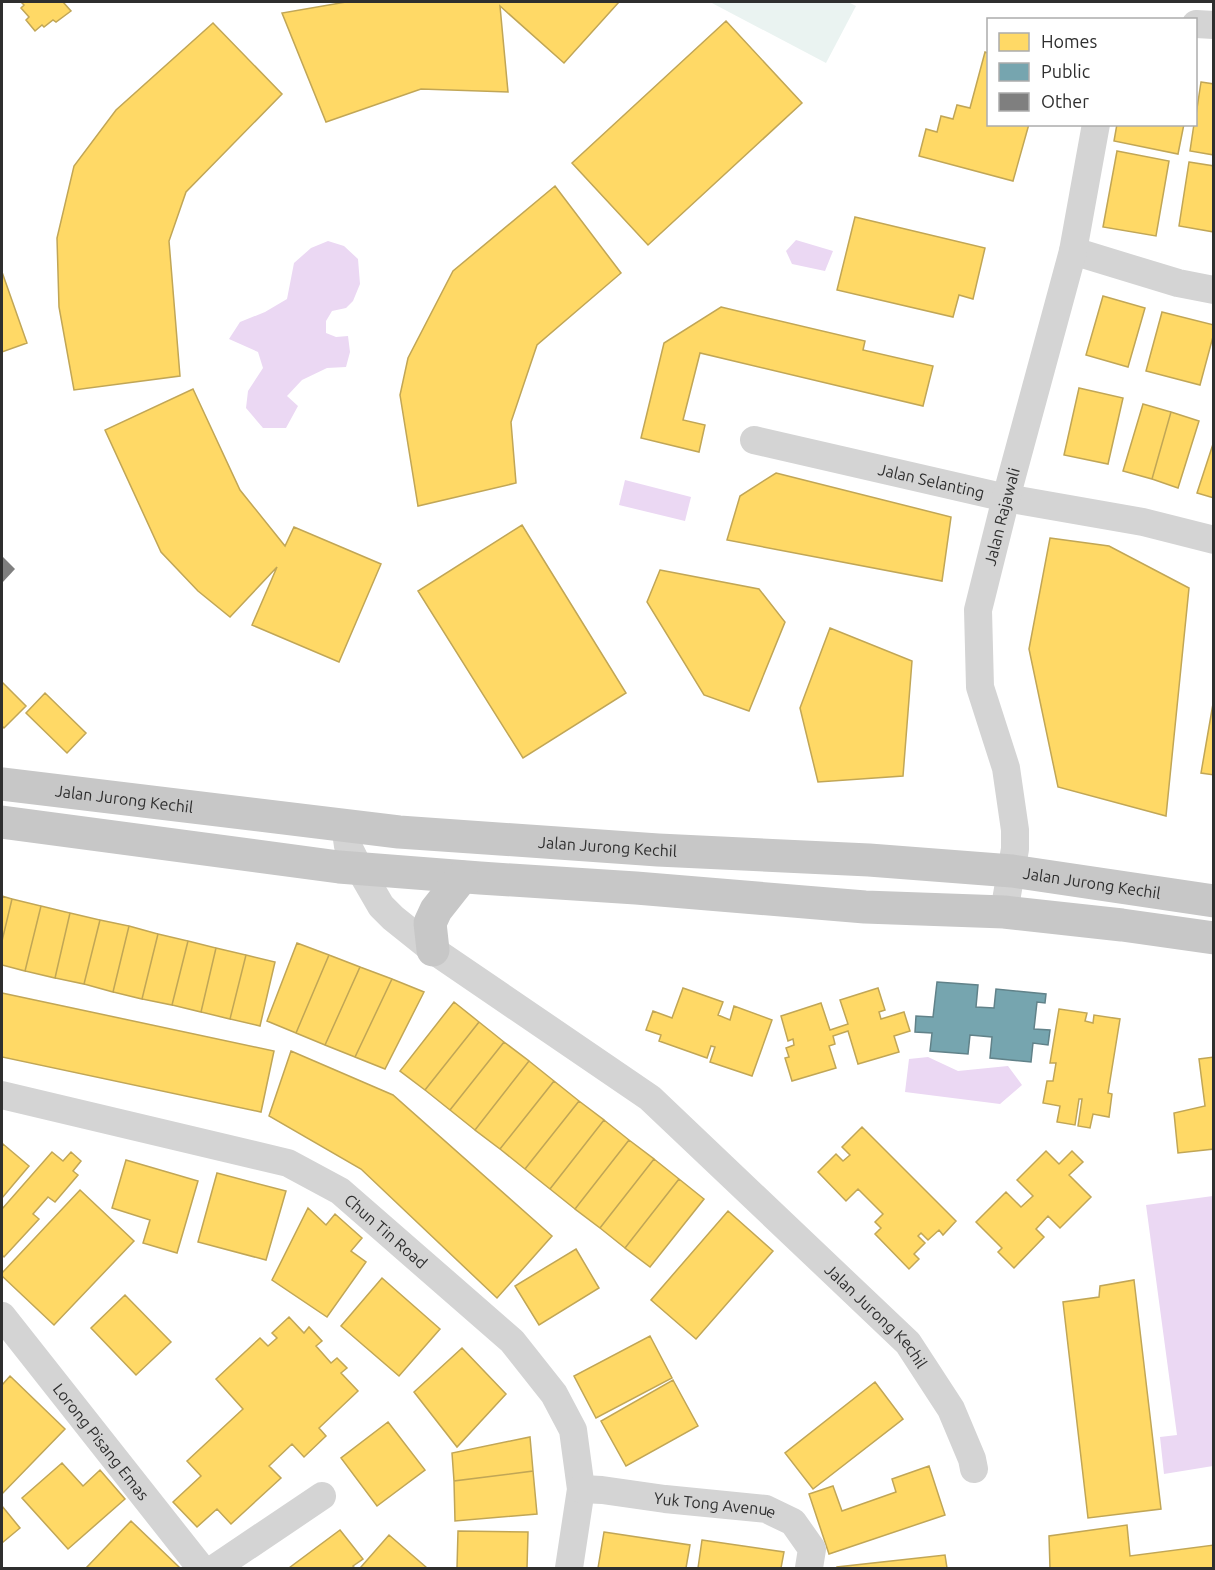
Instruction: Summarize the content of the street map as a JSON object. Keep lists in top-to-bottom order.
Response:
{
  "streets": {
    "main road": ["Jalan Jurong Kechil"],
    "street": [
      "Jalan Selanting",
      "Jalan Rajawali",
      "Chun Tin Road",
      "Lorong Pisang Emas",
      "Yuk Tong Avenue"
    ]
  },
  "crossings": [
    ["Jalan Selanting", "Jalan Rajawali"],
    ["Jalan Rajawali", "Jalan Jurong Kechil"],
    ["Chun Tin Road", "Yuk Tong Avenue"]
  ],
  "legend": ["Homes", "Public", "Other"]
}
